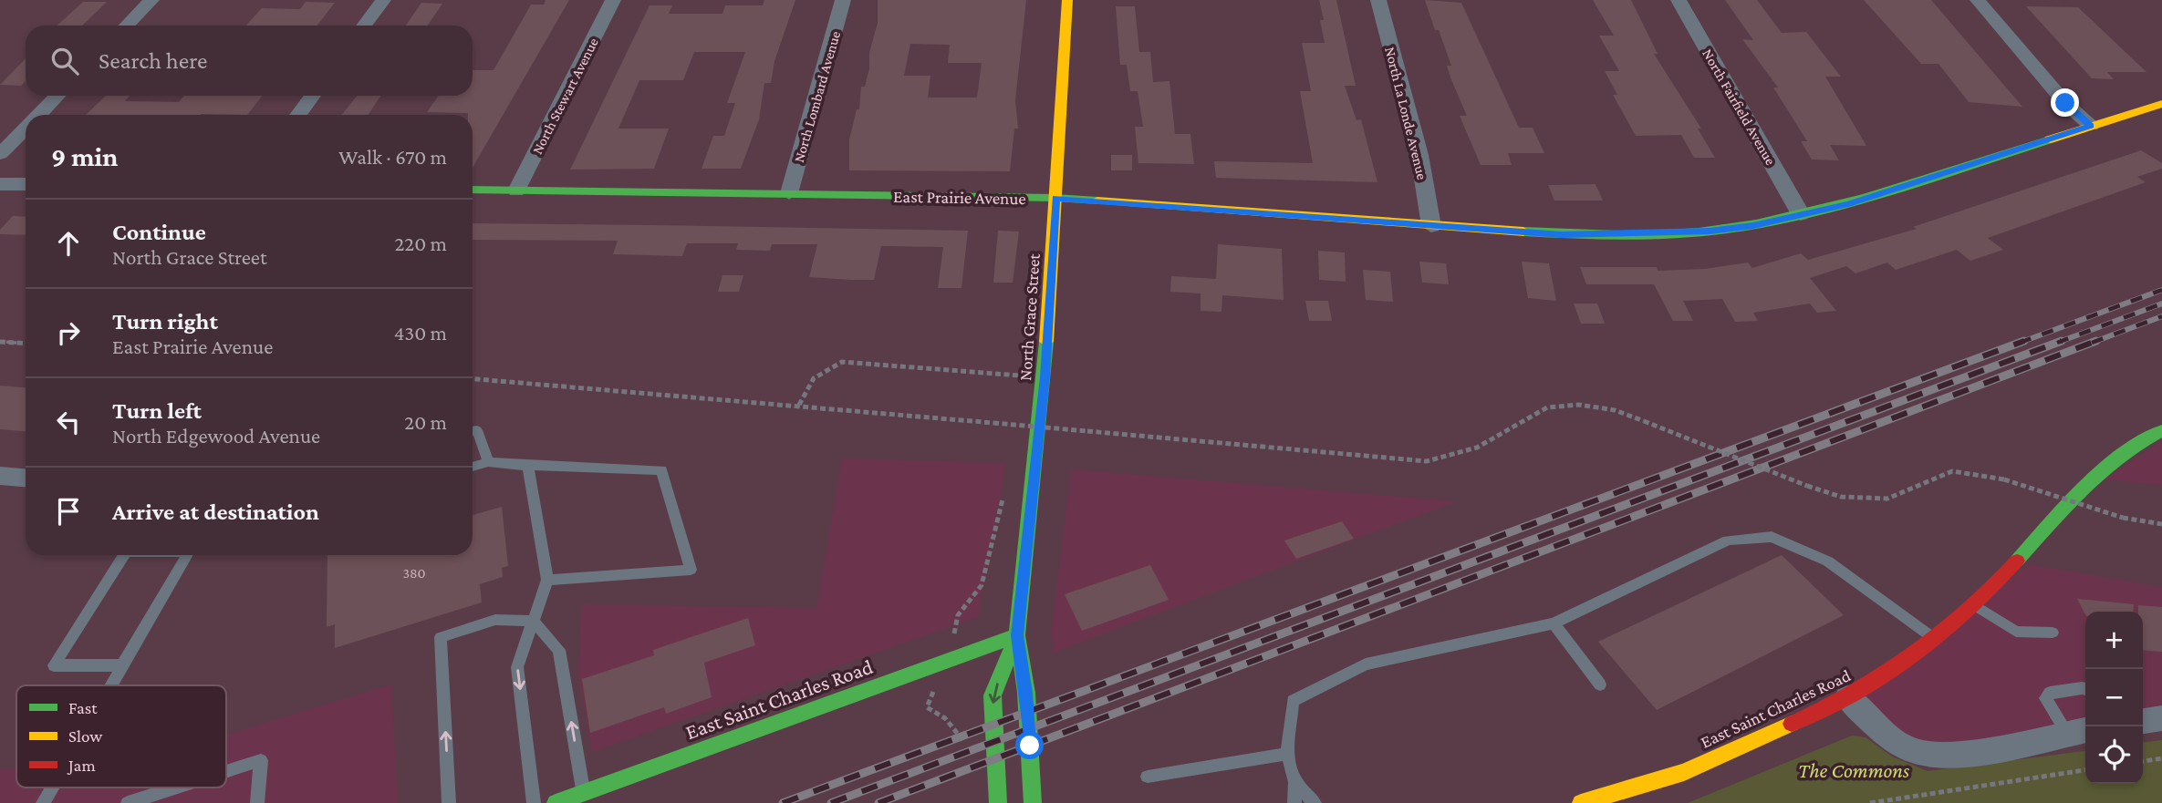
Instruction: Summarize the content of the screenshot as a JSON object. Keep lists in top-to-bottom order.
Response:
{
  "streets": {
    "street": [
      "North Stewart Avenue",
      "North Lombard Avenue",
      "North Fairfield Avenue",
      "North La Londe Avenue",
      "East Prairie Avenue",
      "North Grace Street",
      "East Saint Charles Road"
    ]
  },
  "crossings": [
    ["North Stewart Avenue", "East Prairie Avenue"],
    ["North Lombard Avenue", "East Prairie Avenue"],
    ["North Fairfield Avenue", "East Prairie Avenue"],
    ["North La Londe Avenue", "East Prairie Avenue"],
    ["East Prairie Avenue", "North Grace Street"],
    ["North Grace Street", "East Saint Charles Road"]
  ],
  "parks": ["The Commons"],
  "house_numbers": ["380"],
  "legend": ["Fast", "Slow", "Jam"],
  "page": {
    "search": "Search here",
    "heading": ["9 min", "Walk · 670 m"],
    "list": [
      ["Continue", "North Grace Street", "220 m"],
      ["Turn right", "East Prairie Avenue", "430 m"],
      ["Turn left", "North Edgewood Avenue", "20 m"],
      "Arrive at destination"
    ],
    "map_buttons": ["+", "−"]
  }
}
